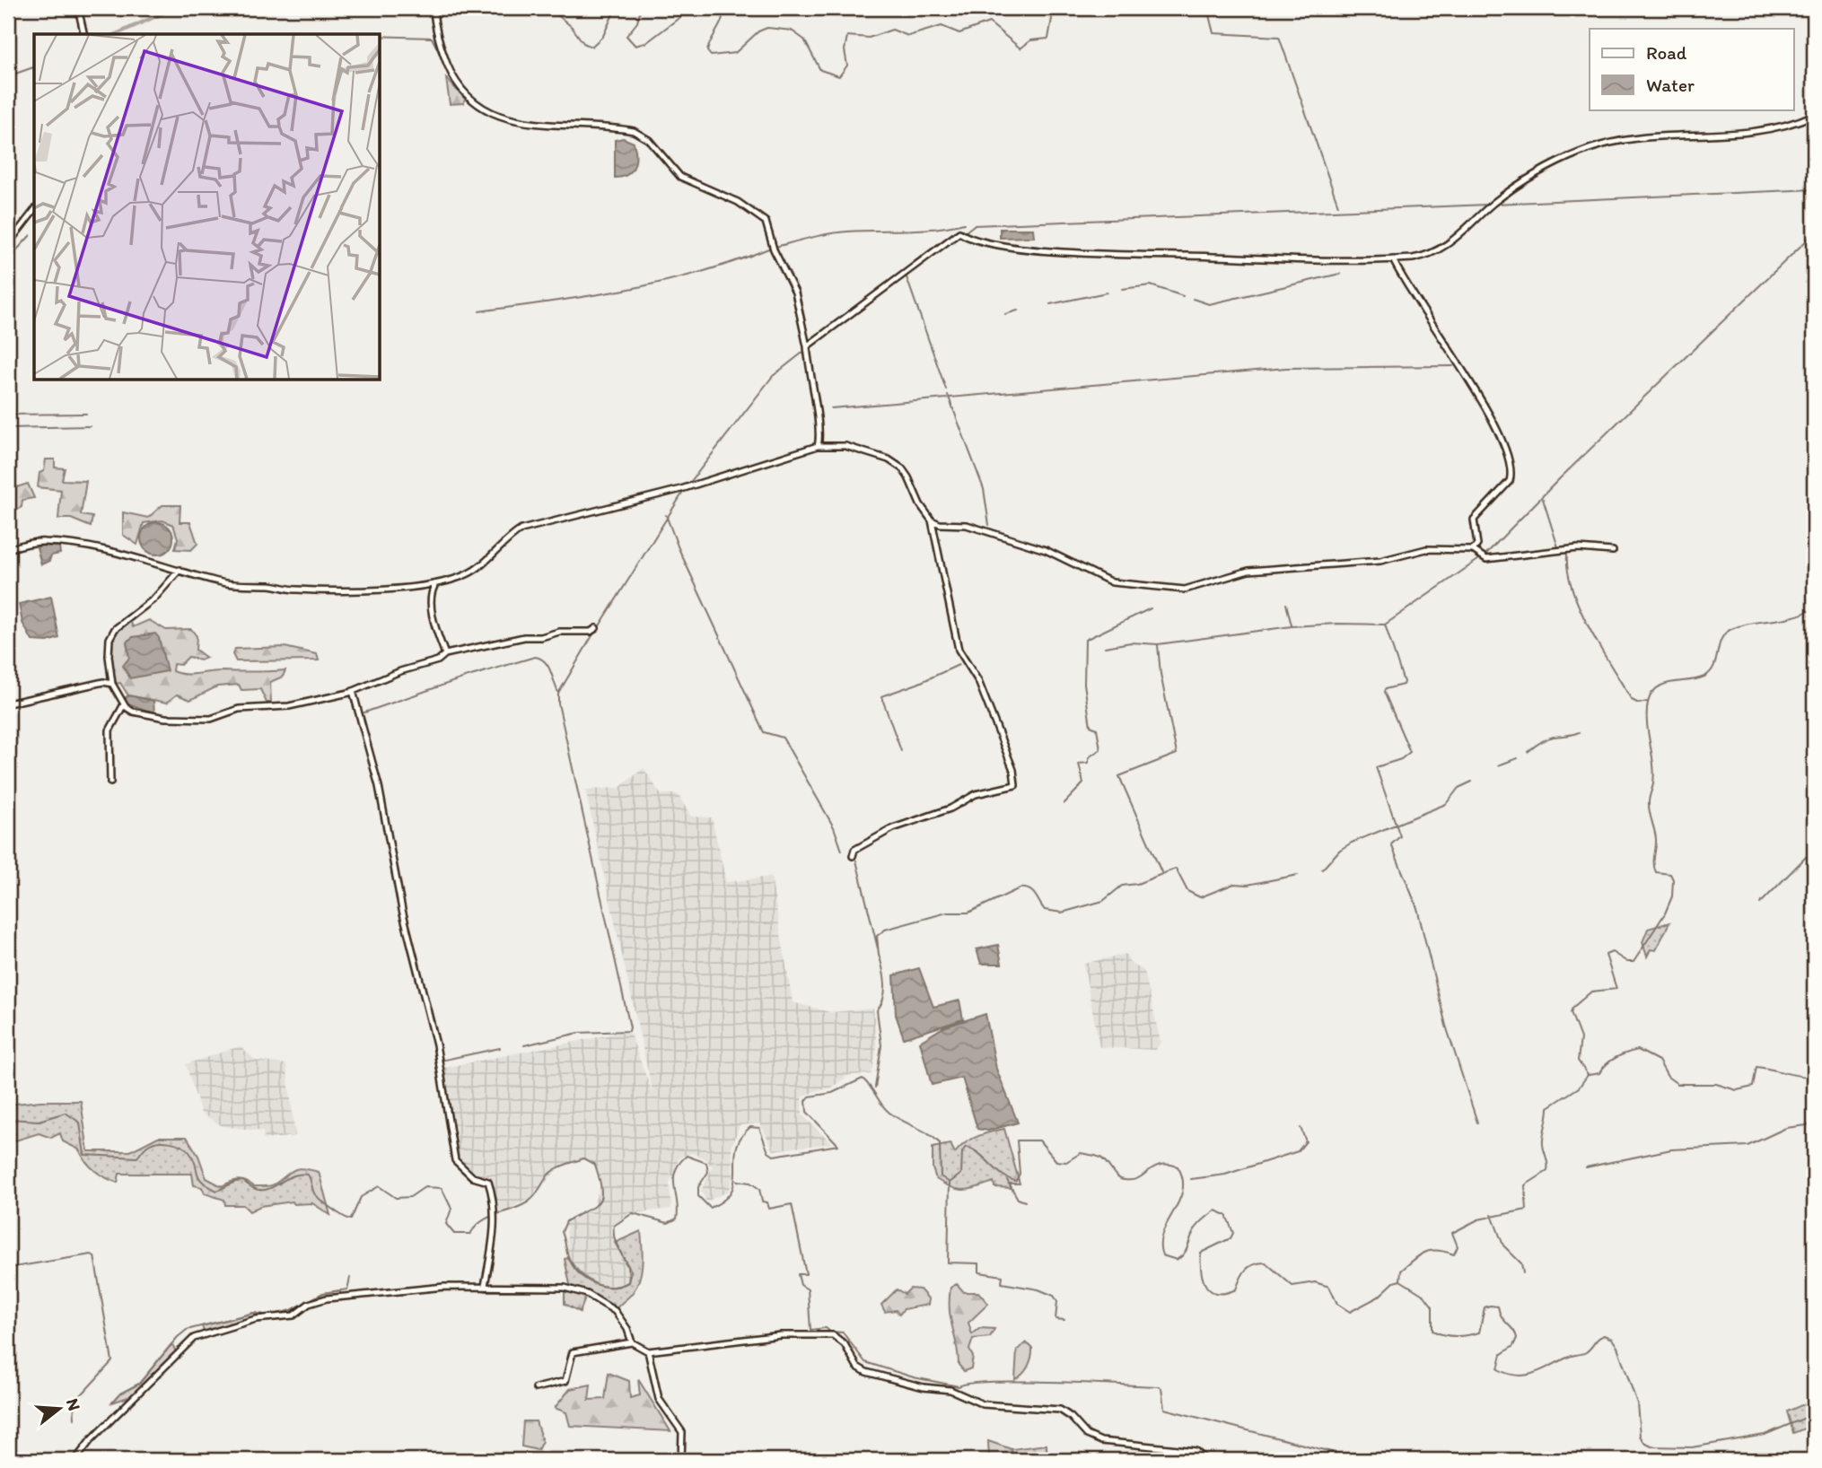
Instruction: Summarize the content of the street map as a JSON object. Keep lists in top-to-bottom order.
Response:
{
  "legend": ["Road", "Water"],
  "north": "right"
}
